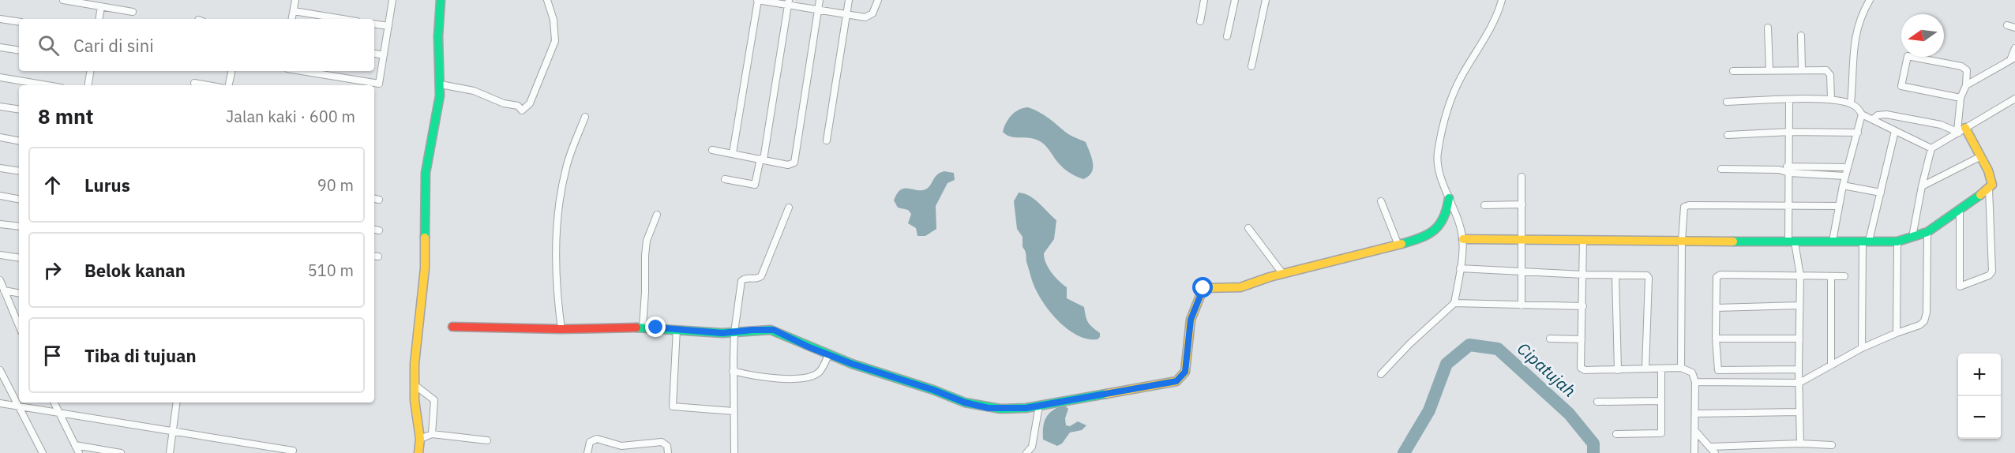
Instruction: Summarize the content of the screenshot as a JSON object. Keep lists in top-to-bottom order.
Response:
{
  "water": ["Cipatujah"],
  "north": "left",
  "page": {
    "search": "Cari di sini",
    "heading": ["8 mnt", "Jalan kaki · 600 m"],
    "list": [
      ["Lurus", "90 m"],
      ["Belok kanan", "510 m"],
      "Tiba di tujuan"
    ],
    "map_buttons": ["+", "−"]
  }
}
